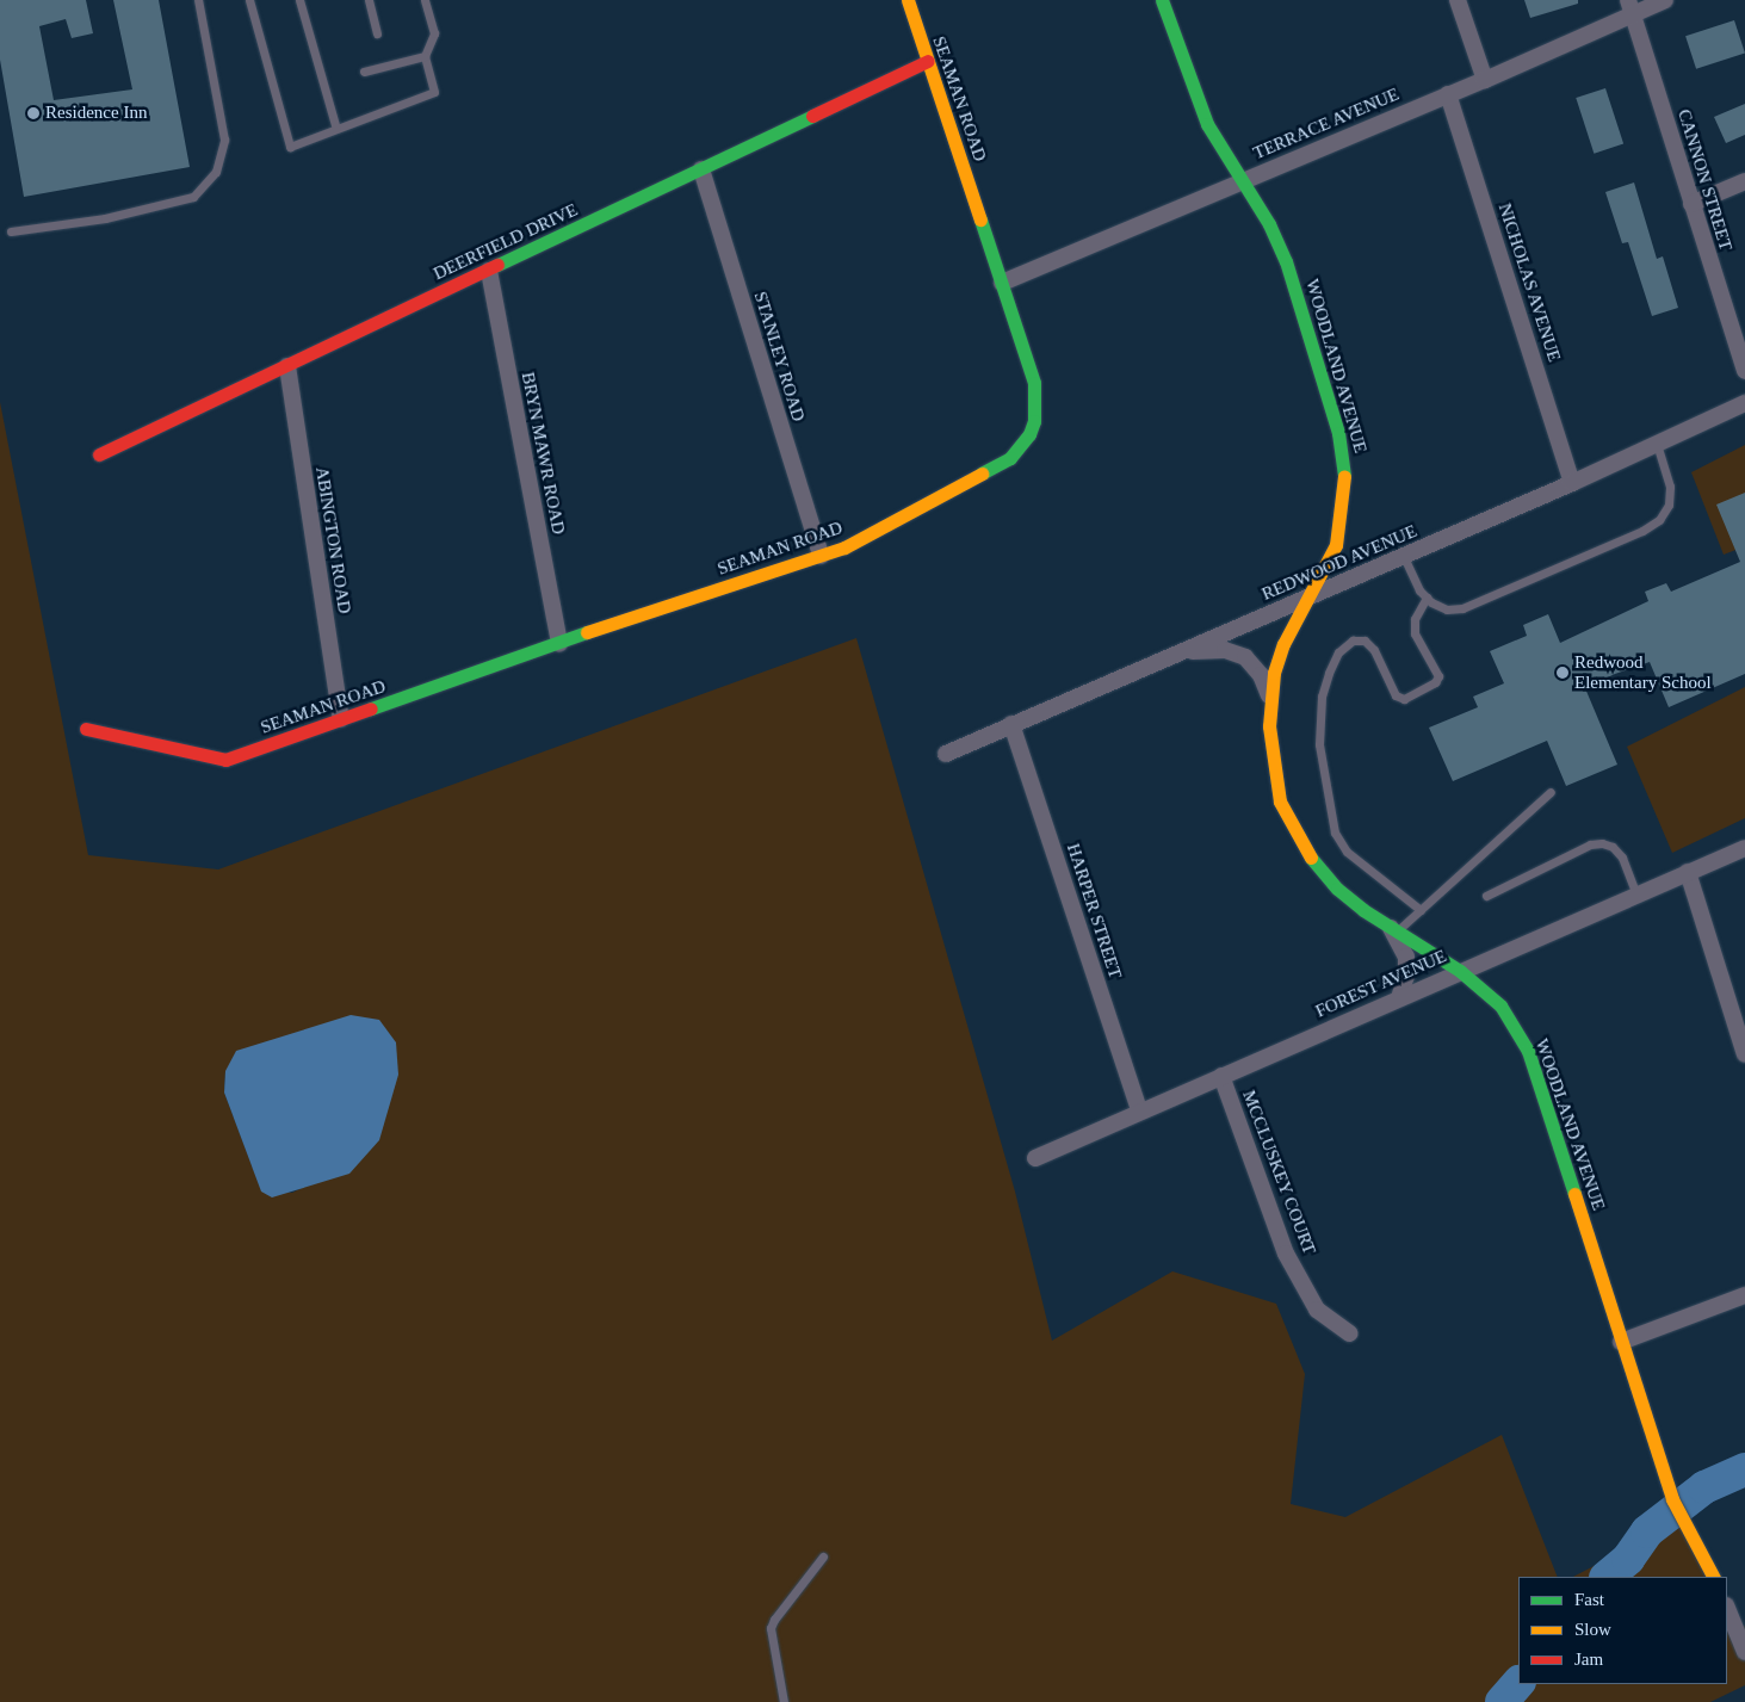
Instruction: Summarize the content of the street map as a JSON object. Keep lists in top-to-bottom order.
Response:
{
  "streets": {
    "street": [
      "SEAMAN ROAD",
      "TERRACE AVENUE",
      "CANNON STREET",
      "DEERFIELD DRIVE",
      "NICHOLAS AVENUE",
      "STANLEY ROAD",
      "WOODLAND AVENUE",
      "BRYN MAWR ROAD",
      "ABINGTON ROAD",
      "REDWOOD AVENUE",
      "HARPER STREET",
      "FOREST AVENUE",
      "MCCLUSKEY COURT"
    ]
  },
  "crossings": [
    ["SEAMAN ROAD", "TERRACE AVENUE"],
    ["SEAMAN ROAD", "DEERFIELD DRIVE"],
    ["SEAMAN ROAD", "STANLEY ROAD"],
    ["SEAMAN ROAD", "BRYN MAWR ROAD"],
    ["SEAMAN ROAD", "ABINGTON ROAD"],
    ["TERRACE AVENUE", "CANNON STREET"],
    ["TERRACE AVENUE", "NICHOLAS AVENUE"],
    ["TERRACE AVENUE", "WOODLAND AVENUE"],
    ["DEERFIELD DRIVE", "STANLEY ROAD"],
    ["DEERFIELD DRIVE", "BRYN MAWR ROAD"],
    ["DEERFIELD DRIVE", "ABINGTON ROAD"],
    ["NICHOLAS AVENUE", "REDWOOD AVENUE"],
    ["WOODLAND AVENUE", "REDWOOD AVENUE"],
    ["WOODLAND AVENUE", "FOREST AVENUE"],
    ["REDWOOD AVENUE", "HARPER STREET"],
    ["HARPER STREET", "FOREST AVENUE"],
    ["FOREST AVENUE", "MCCLUSKEY COURT"]
  ],
  "places": ["Residence Inn", "Redwood Elementary School"],
  "legend": ["Fast", "Slow", "Jam"]
}
